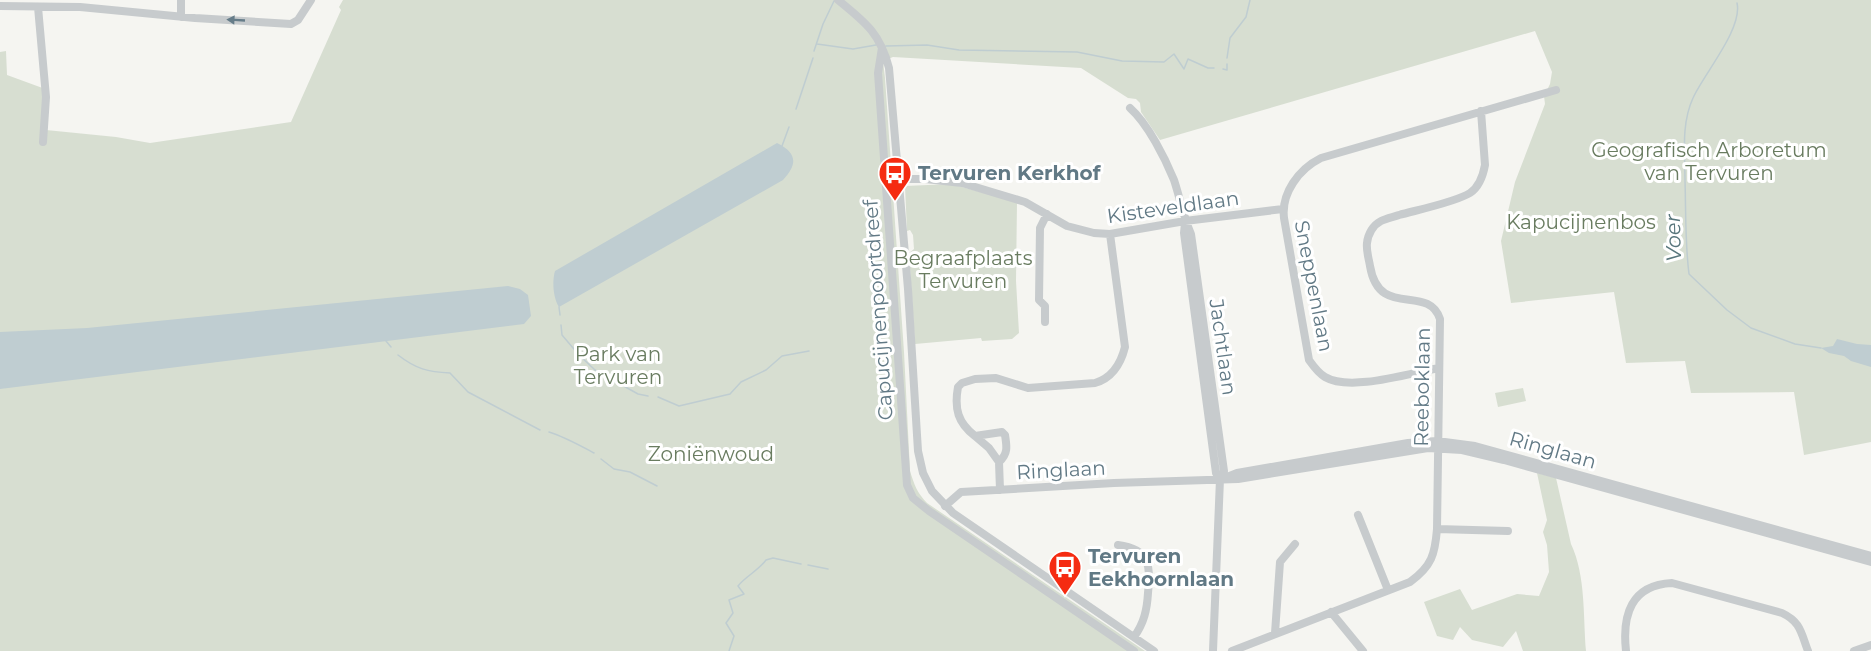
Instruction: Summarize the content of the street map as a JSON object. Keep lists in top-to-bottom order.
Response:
{
  "streets": {
    "street": [
      "Kisteveldlaan",
      "Sneppenlaan",
      "Capucijnenpoortdreef",
      "Jachtlaan",
      "Reeboklaan",
      "Ringlaan"
    ]
  },
  "crossings": [
    ["Kisteveldlaan", "Sneppenlaan"],
    ["Kisteveldlaan", "Jachtlaan"],
    ["Sneppenlaan", "Reeboklaan"],
    ["Jachtlaan", "Ringlaan"],
    ["Reeboklaan", "Ringlaan"]
  ],
  "water": ["Voer"],
  "parks": [
    "Geografisch Arboretum van Tervuren",
    "Kapucijnenbos",
    "Begraafplaats Tervuren",
    "Park van Tervuren",
    "Zoniënwoud"
  ],
  "places": {
    "bus stop": ["Tervuren Kerkhof", "Tervuren Eekhoornlaan"]
  }
}
